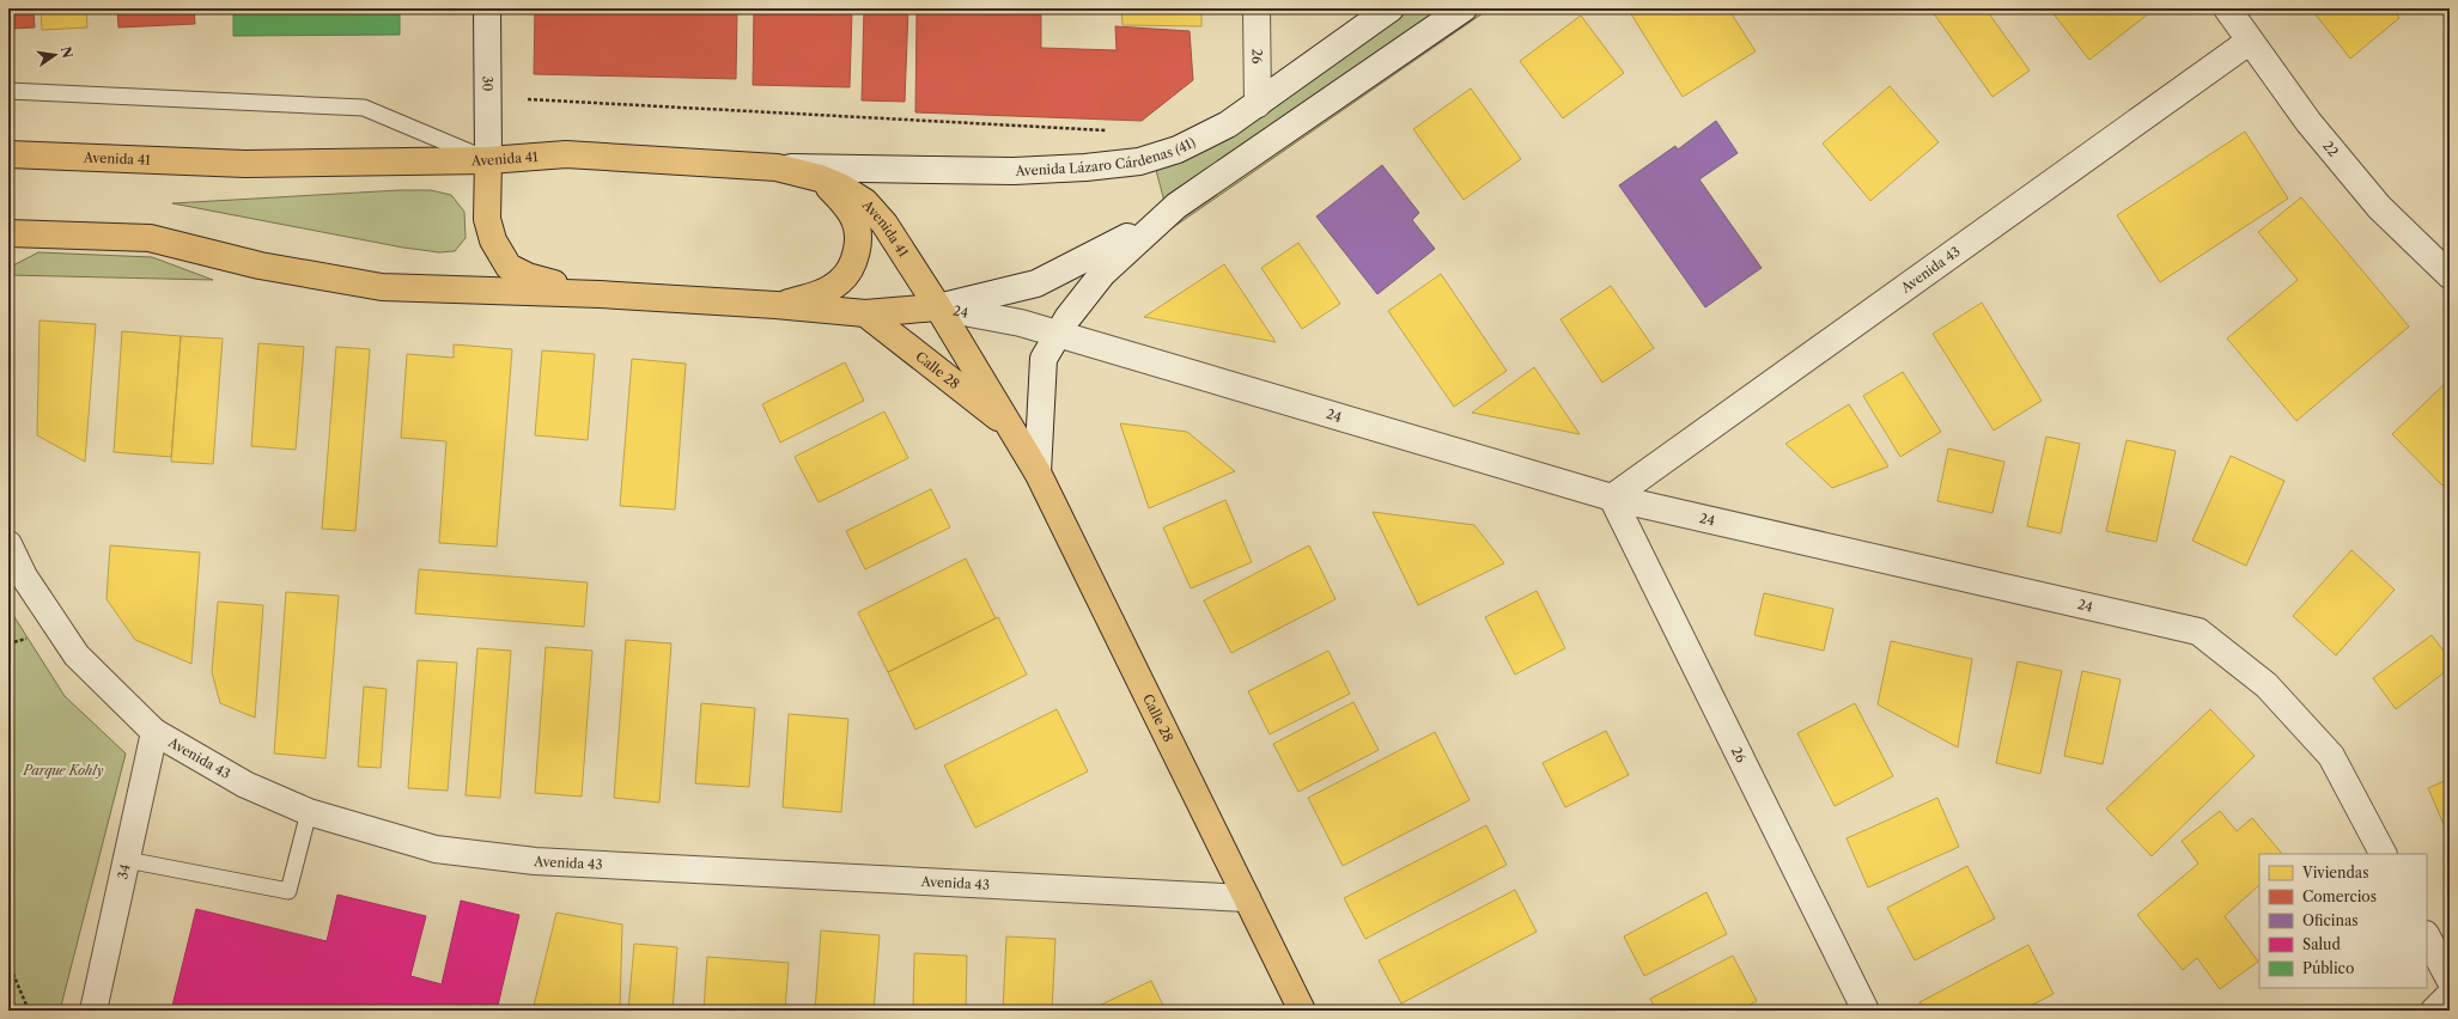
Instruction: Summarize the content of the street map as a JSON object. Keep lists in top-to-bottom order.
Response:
{
  "streets": {
    "main road": ["Avenida 41", "Calle 28"],
    "street": [
      "26",
      "30",
      "22",
      "Avenida Lázaro Cárdenas (41)",
      "Avenida 43",
      "24",
      "34"
    ]
  },
  "crossings": [
    ["26", "Avenida Lázaro Cárdenas (41)"],
    ["26", "Avenida 43"],
    ["26", "24"],
    ["30", "Avenida 41"],
    ["22", "Avenida 43"],
    ["Avenida Lázaro Cárdenas (41)", "Avenida 41"],
    ["Avenida 41", "24"],
    ["Avenida 41", "Calle 28"],
    ["Avenida 43", "24"],
    ["Avenida 43", "Calle 28"],
    ["Avenida 43", "34"],
    ["24", "Calle 28"]
  ],
  "parks": ["Parque Kohly"],
  "legend": [
    "Viviendas",
    "Comercios",
    "Oficinas",
    "Salud",
    "Público"
  ],
  "north": "right"
}
